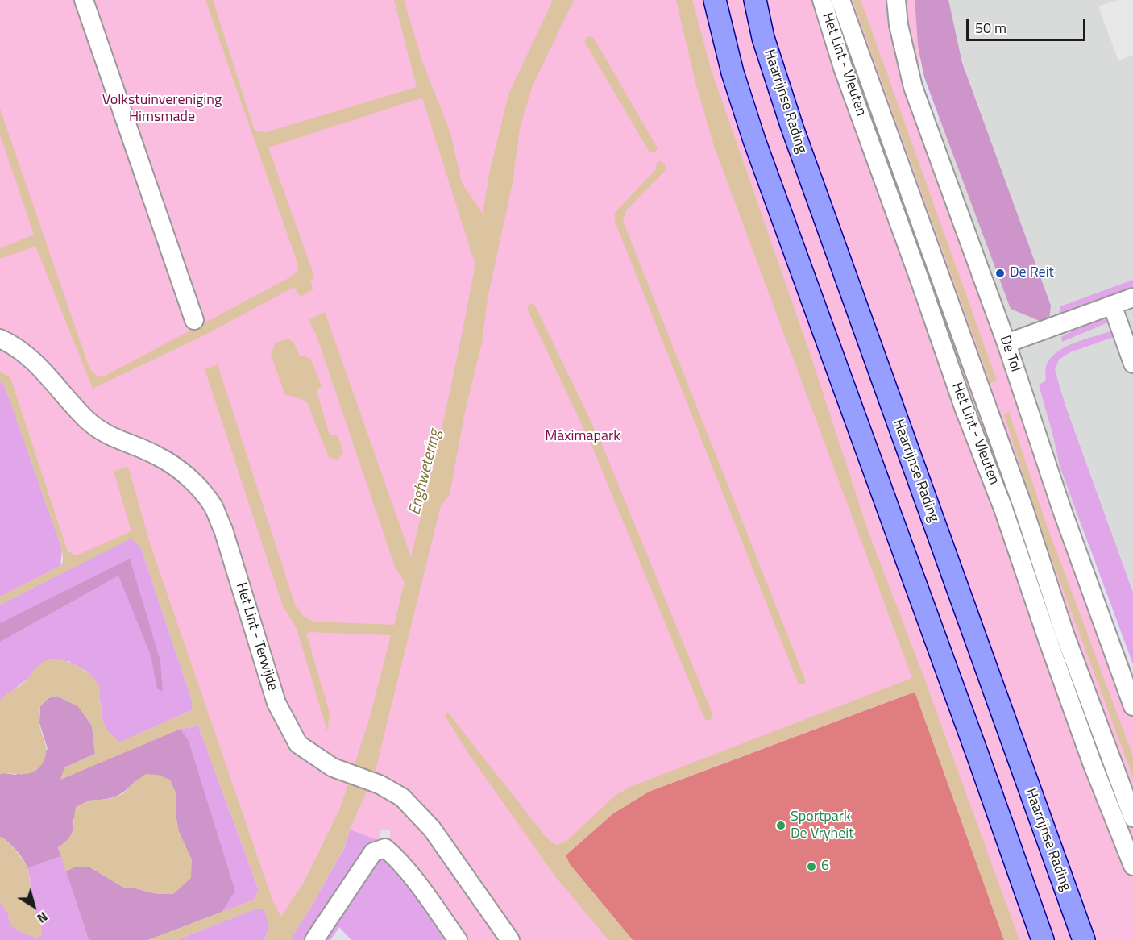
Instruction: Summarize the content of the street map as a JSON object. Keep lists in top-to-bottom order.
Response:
{
  "streets": {
    "main road": ["Haarrijnse Rading"],
    "street": ["Het Lint - Vleuten", "De Tol", "Het Lint - Terwijde"]
  },
  "water": ["Enghwetering"],
  "parks": ["Volkstuinvereniging Himsmade", "Máximapark"],
  "places": ["De Reit", "Sportpark De Vryheit", "6"],
  "scale_bar": "50 m",
  "north": "bottom right"
}
